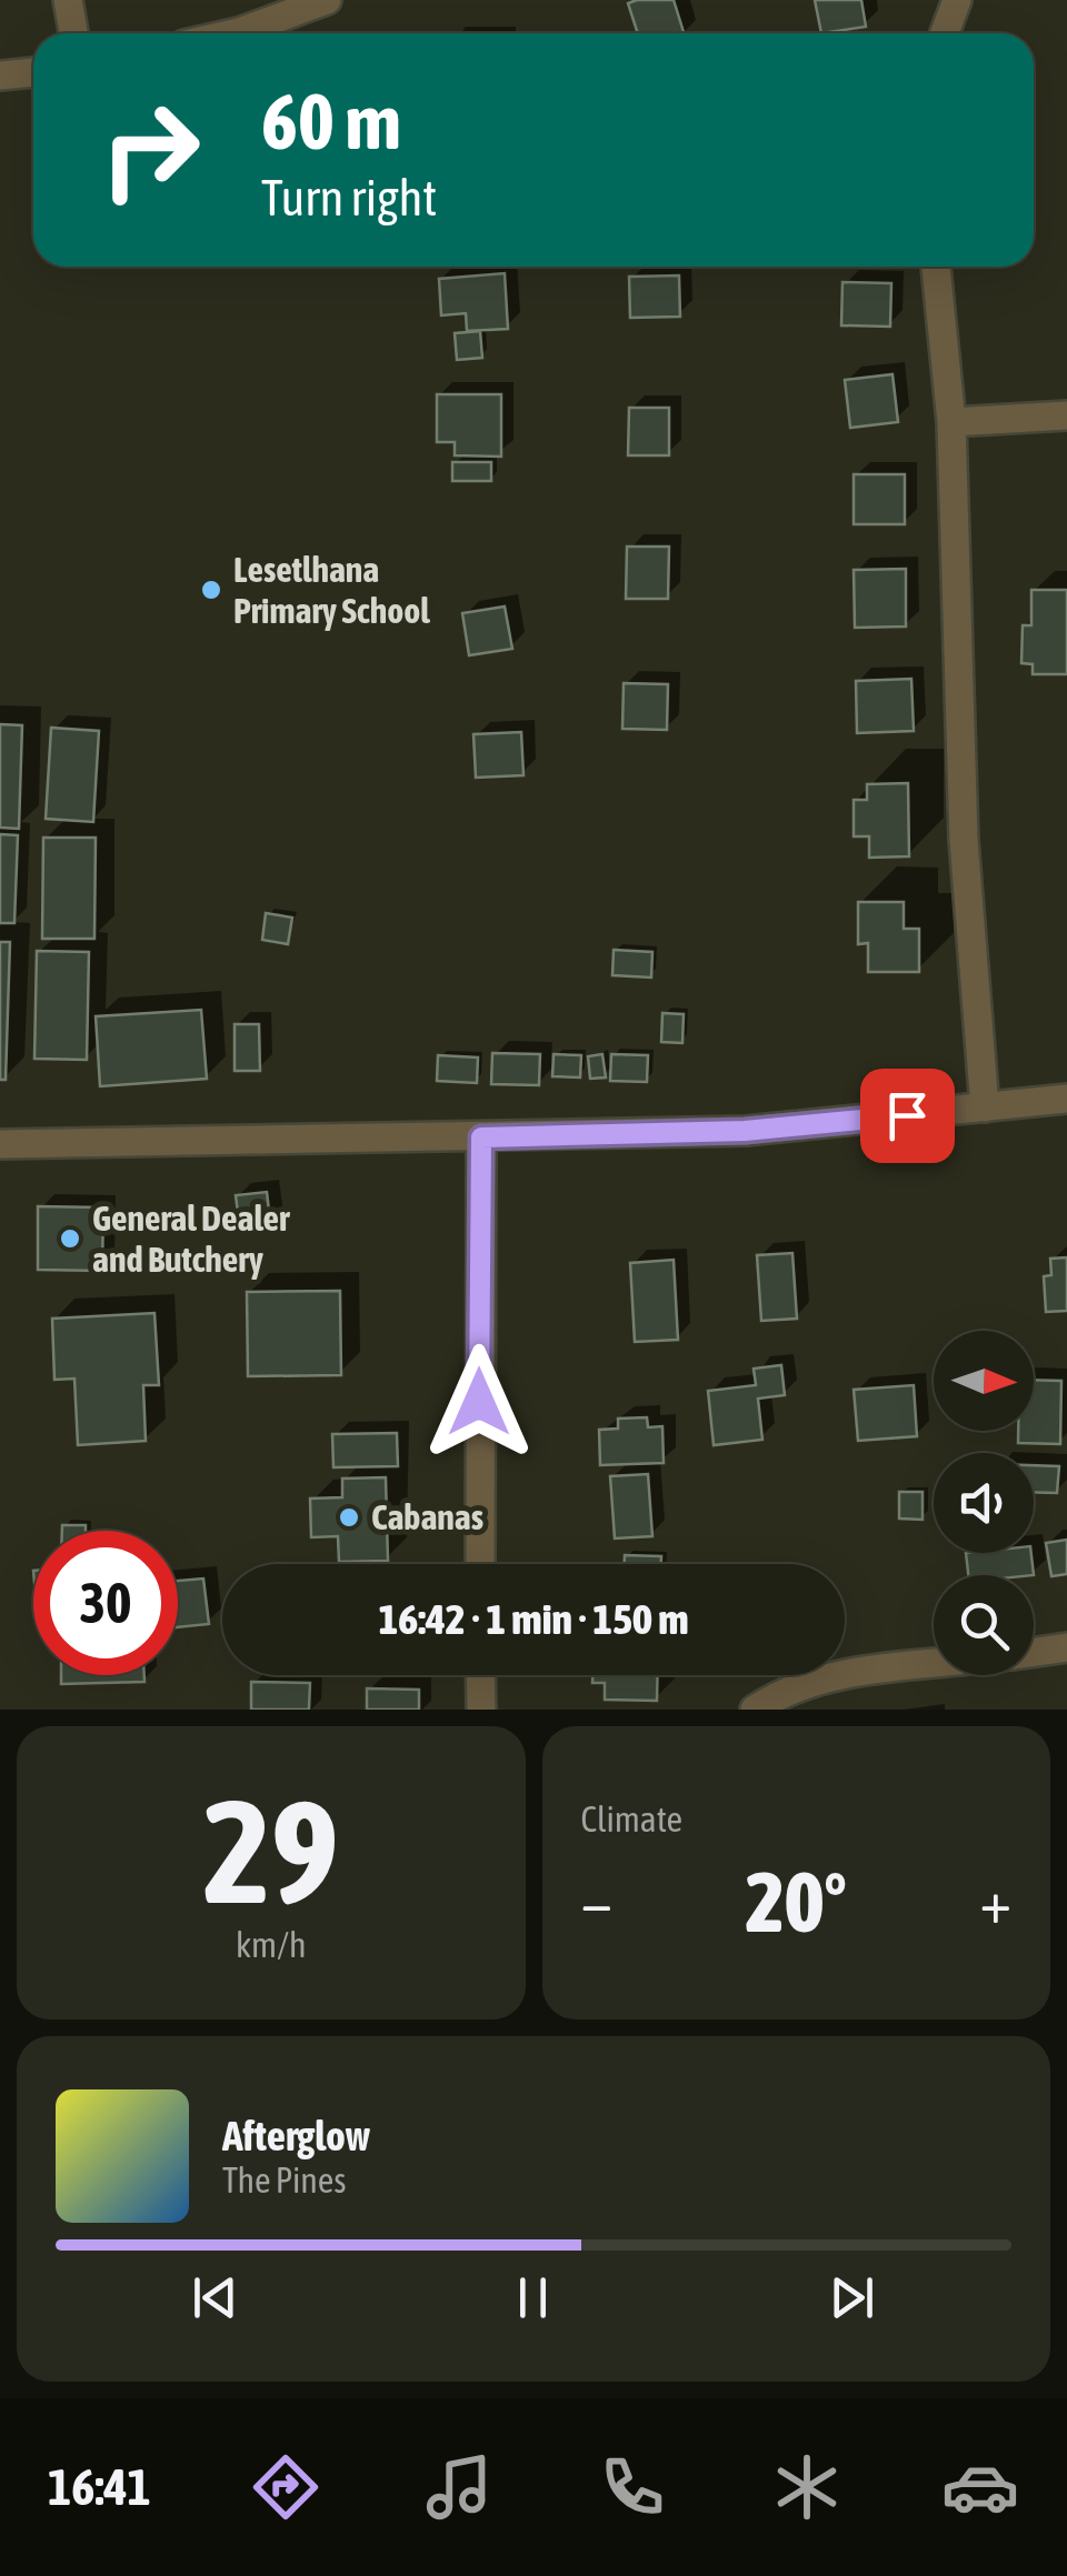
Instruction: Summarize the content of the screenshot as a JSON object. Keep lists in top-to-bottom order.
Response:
{
  "places": ["Lesetlhana Primary School", "General Dealer and Butchery", "Cabanas"],
  "north": "right",
  "page": {
    "turn": ["60 m", "Turn right"],
    "limit": "30",
    "trip": "16:42 · 1 min · 150 m",
    "tile": [
      ["29", "km/h"],
      "Climate"
    ],
    "heat": ["−", "20°", "+"],
    "song": ["Afterglow", "The Pines"],
    "tabs": "16:41"
  }
}
